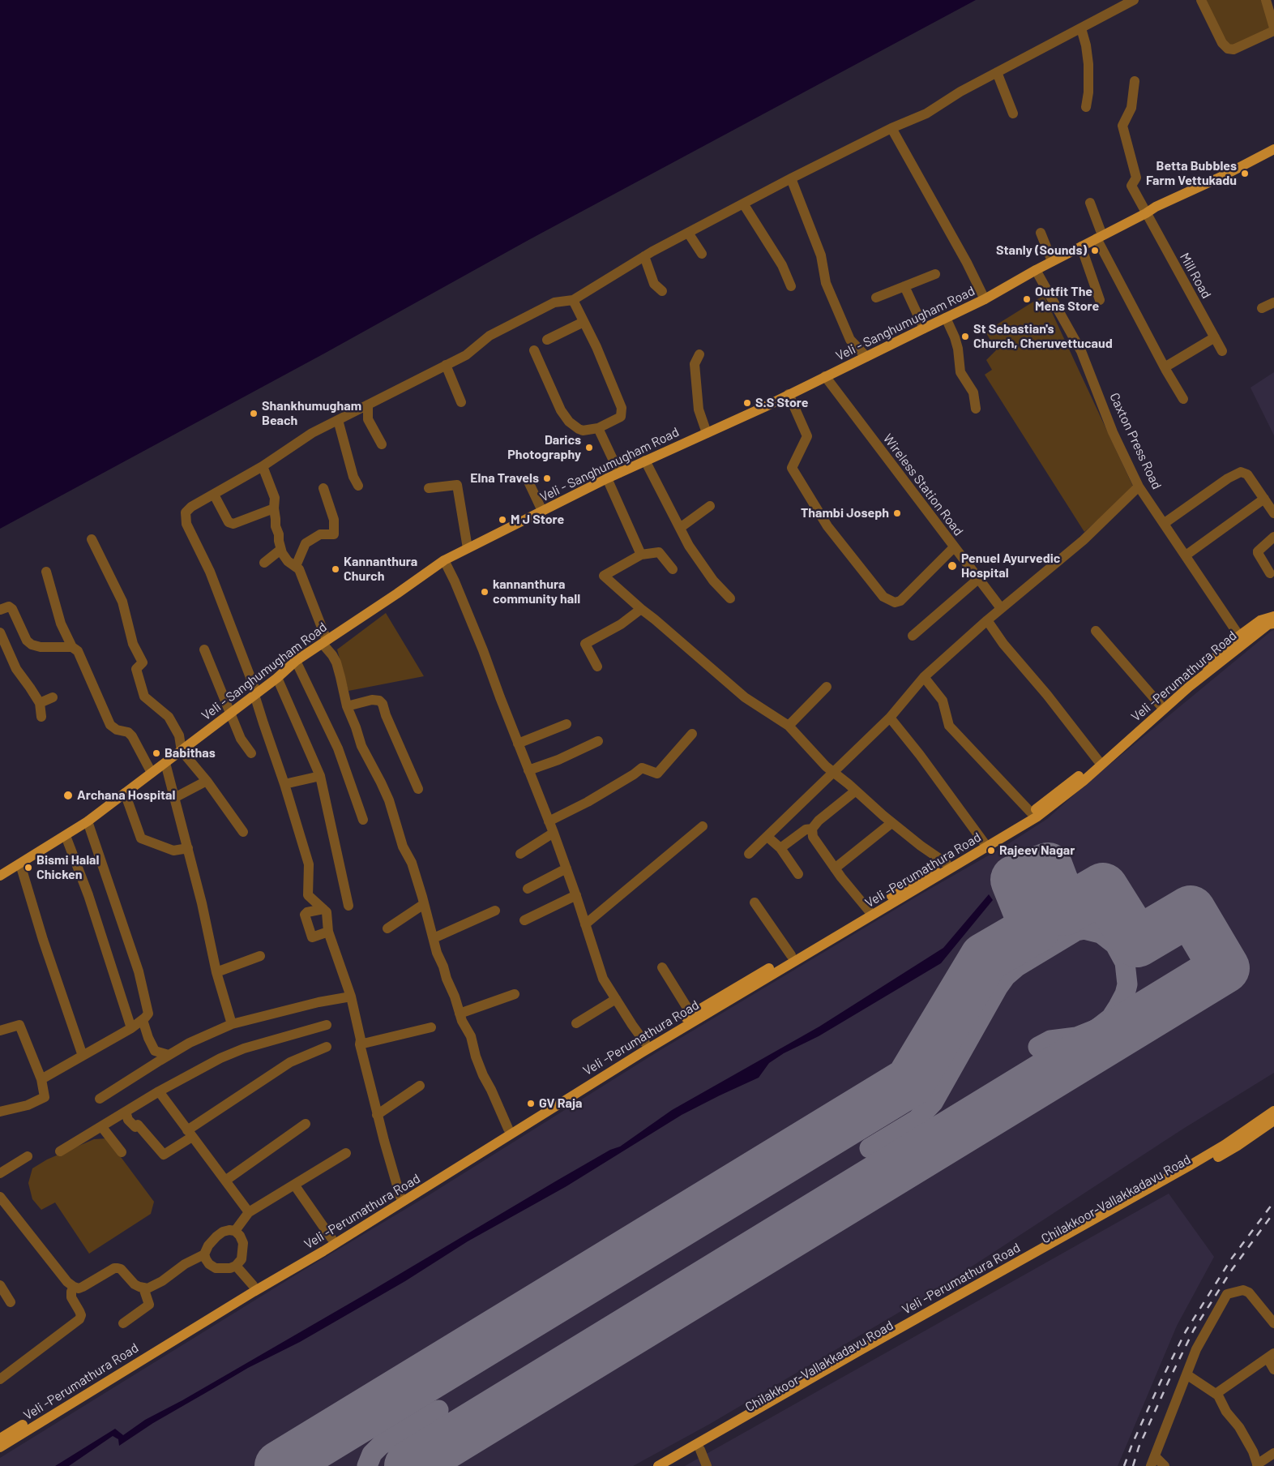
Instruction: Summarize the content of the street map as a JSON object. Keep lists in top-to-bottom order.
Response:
{
  "streets": {
    "main road": ["Veli - Sanghumugham Road", "Veli -Perumathura Road", "Chilakkoor-Vallakkadavu Road"],
    "street": ["Mill Road", "Caxton Press Road", "Wireless Station Road"]
  },
  "crossings": [
    ["Mill Road", "Veli - Sanghumugham Road"],
    ["Veli - Sanghumugham Road", "Caxton Press Road"],
    ["Veli - Sanghumugham Road", "Wireless Station Road"]
  ],
  "places": [
    "Betta Bubbles Farm Vettukadu",
    "Stanly (Sounds)",
    "Outfit The Mens Store",
    "St Sebastian's Church, Cheruvettucaud",
    "S.S Store",
    "Shankhumugham Beach",
    "Darics Photography",
    "Elna Travels",
    "Thambi Joseph",
    "M J Store",
    "Penuel Ayurvedic Hospital",
    "Kannanthura Church",
    "kannanthura community hall",
    "Babithas",
    "Archana Hospital",
    "Rajeev Nagar",
    "Bismi Halal Chicken",
    "GV Raja"
  ]
}
